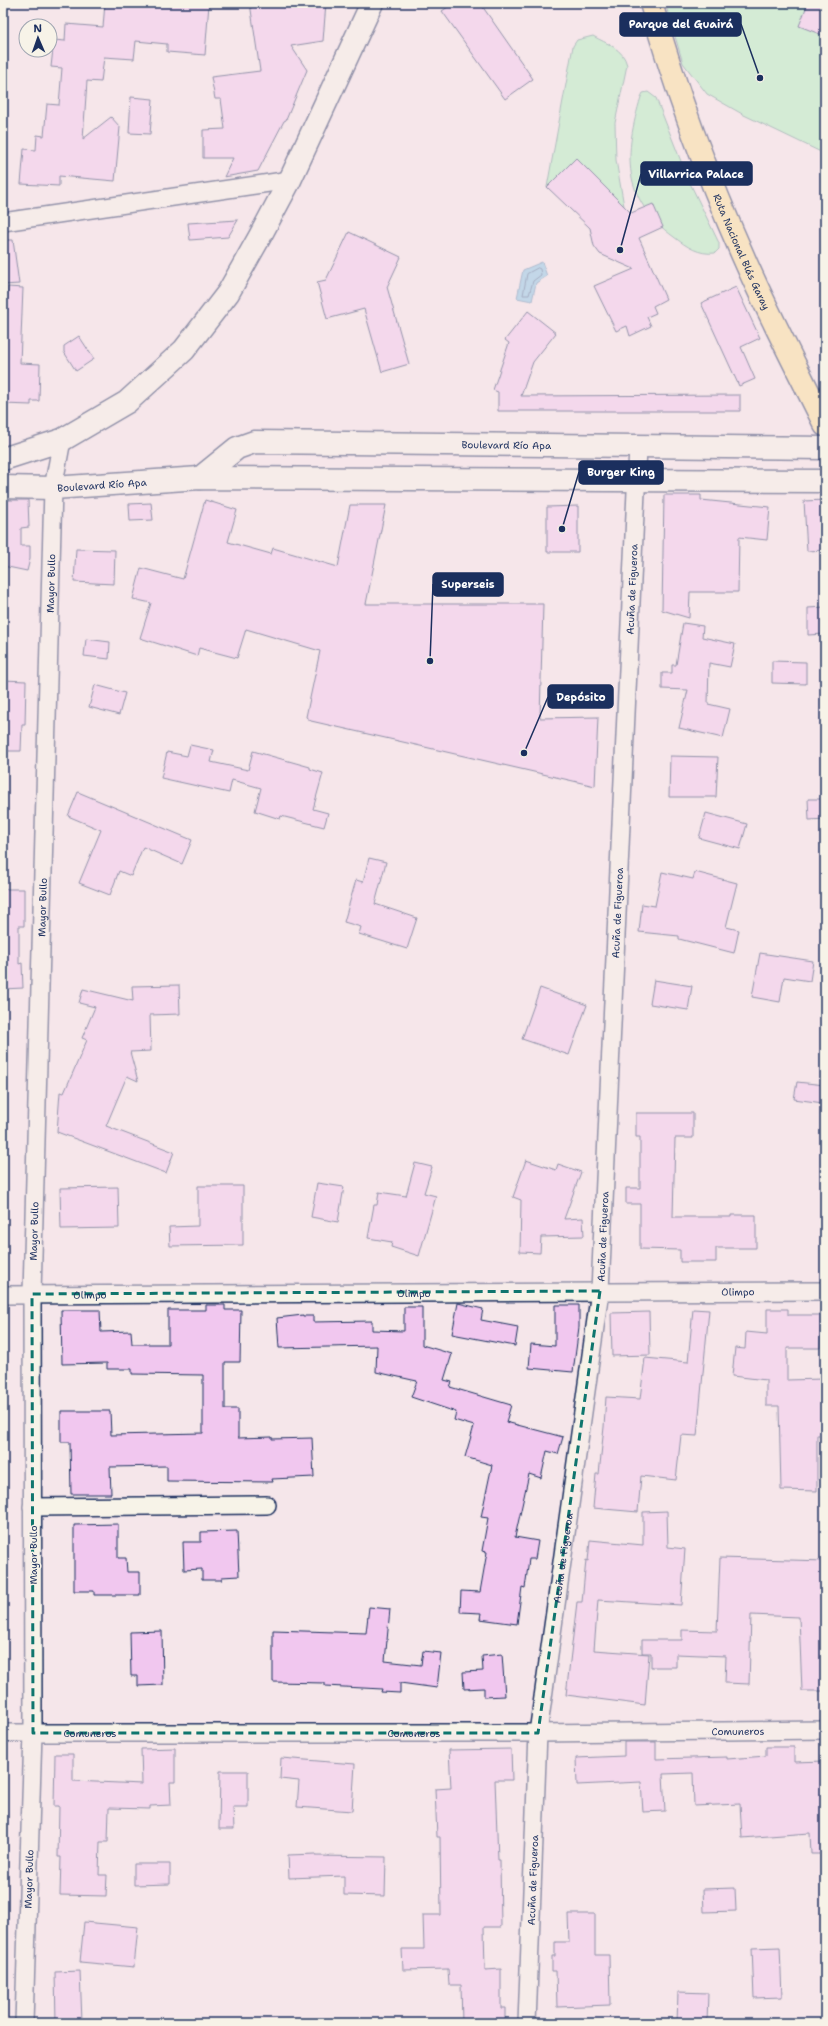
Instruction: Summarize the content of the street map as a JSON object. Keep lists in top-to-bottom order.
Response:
{
  "streets": {
    "highway": ["Ruta Nacional Blás Garay"],
    "main road": ["Boulevard Río Apa"],
    "street": [
      "Mayor Bullo",
      "Acuña de Figueroa",
      "Olimpo",
      "Comuneros"
    ]
  },
  "crossings": [
    ["Boulevard Río Apa", "Mayor Bullo"],
    ["Boulevard Río Apa", "Acuña de Figueroa"],
    ["Mayor Bullo", "Olimpo"],
    ["Mayor Bullo", "Comuneros"],
    ["Acuña de Figueroa", "Olimpo"],
    ["Acuña de Figueroa", "Comuneros"]
  ],
  "places": [
    "Parque del Guairá",
    "Villarrica Palace",
    "Burger King",
    "Superseis",
    "Depósito"
  ],
  "north": "top"
}
